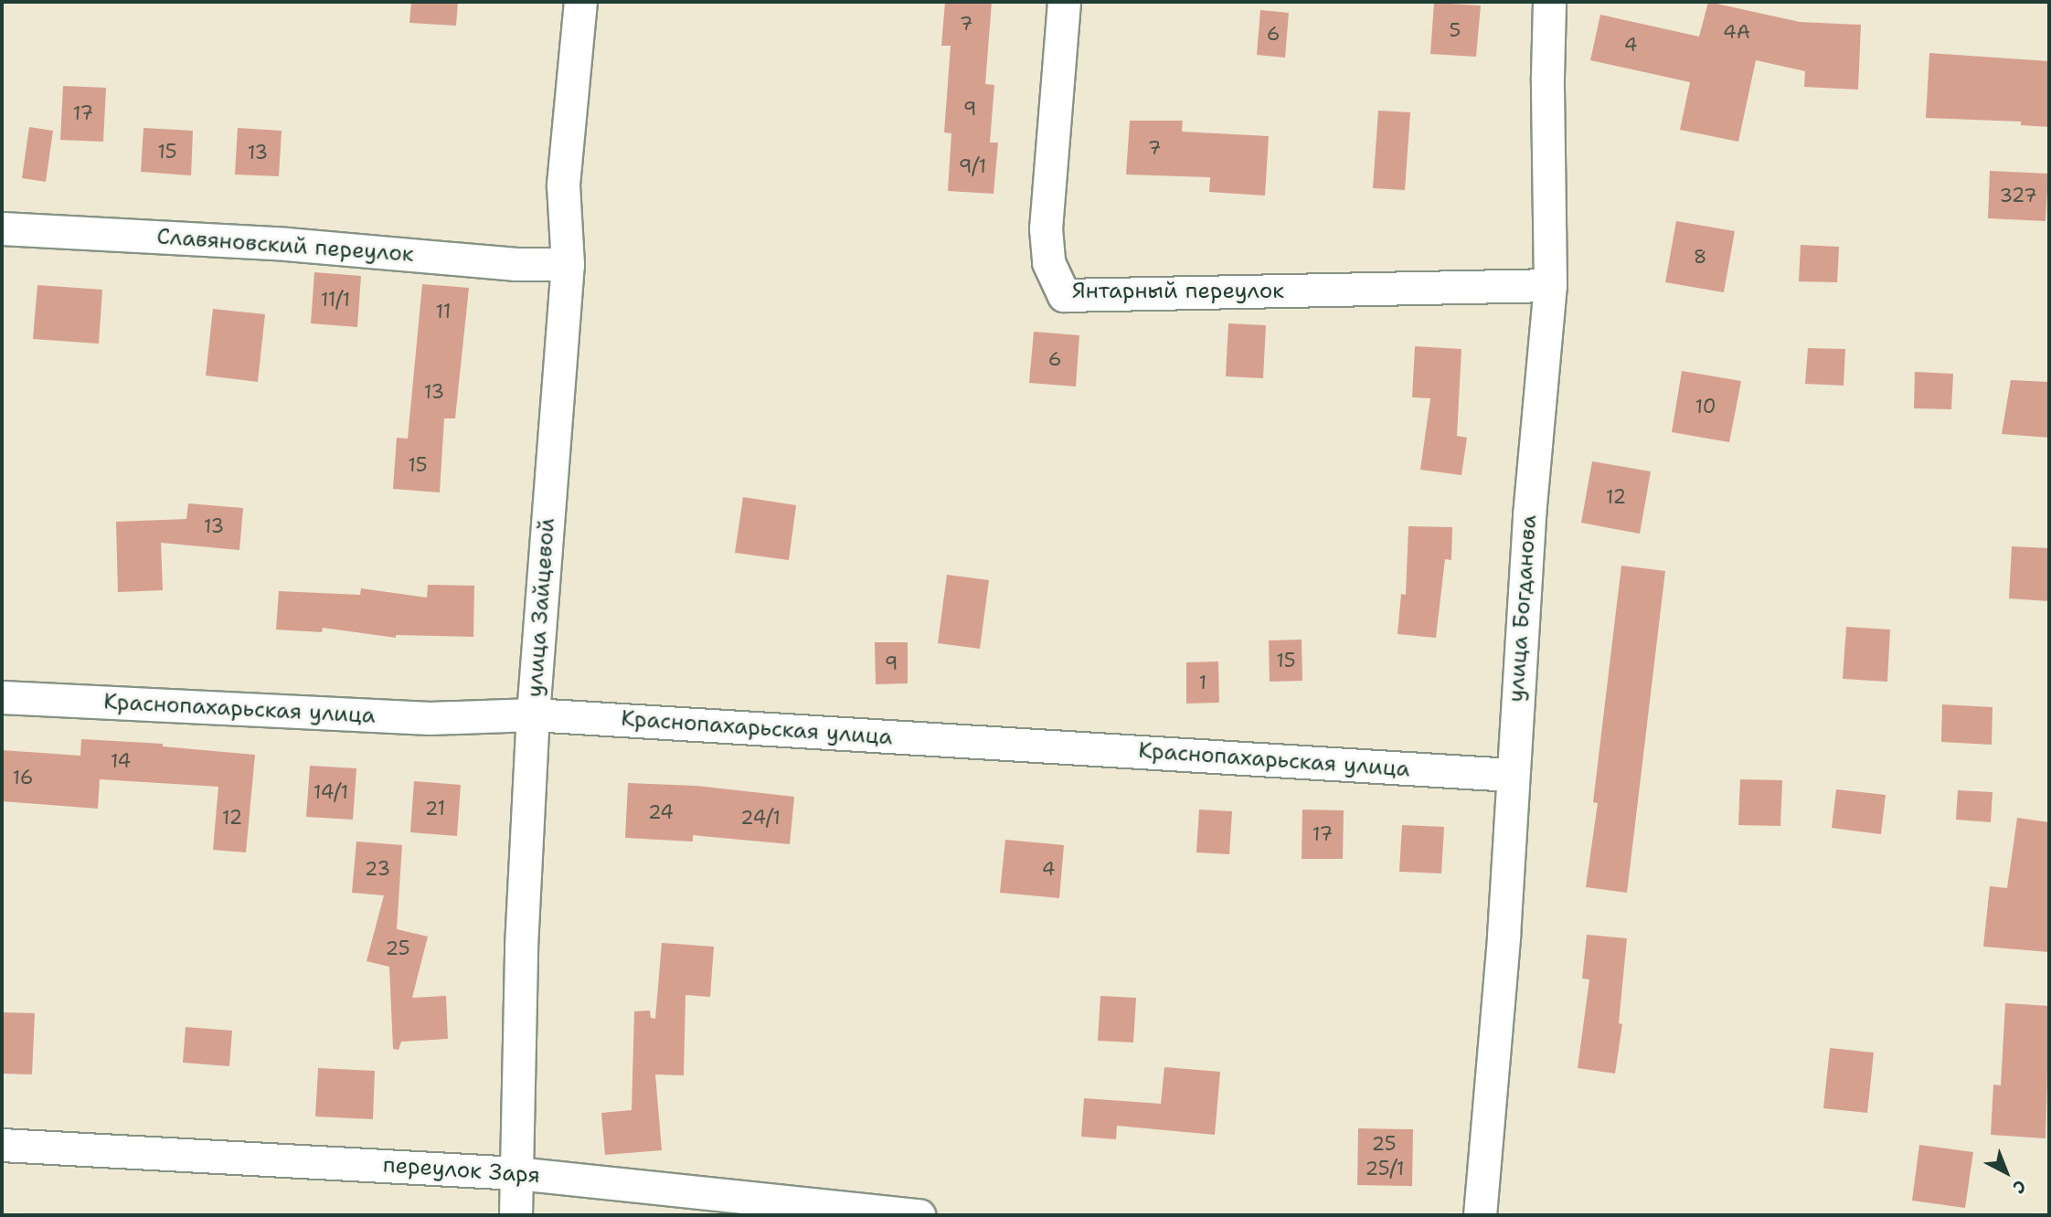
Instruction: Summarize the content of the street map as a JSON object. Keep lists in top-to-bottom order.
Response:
{
  "streets": {
    "street": [
      "Славяновский переулок",
      "Янтарный переулок",
      "улица Зайцевой",
      "улица Богданова",
      "Краснопахарьская улица",
      "переулок Заря"
    ]
  },
  "crossings": [
    ["Славяновский переулок", "улица Зайцевой"],
    ["Янтарный переулок", "улица Богданова"],
    ["улица Зайцевой", "Краснопахарьская улица"],
    ["улица Зайцевой", "переулок Заря"],
    ["улица Богданова", "Краснопахарьская улица"]
  ],
  "house_numbers": [
    "7",
    "5",
    "4А",
    "6",
    "4",
    "9",
    "17",
    "7",
    "15",
    "13",
    "9/1",
    "327",
    "8",
    "11/1",
    "11",
    "6",
    "13",
    "10",
    "15",
    "12",
    "13",
    "15",
    "9",
    "1",
    "14",
    "16",
    "14/1",
    "21",
    "24",
    "12",
    "24/1",
    "17",
    "23",
    "4",
    "25",
    "25",
    "25/1"
  ],
  "north": "bottom right"
}
